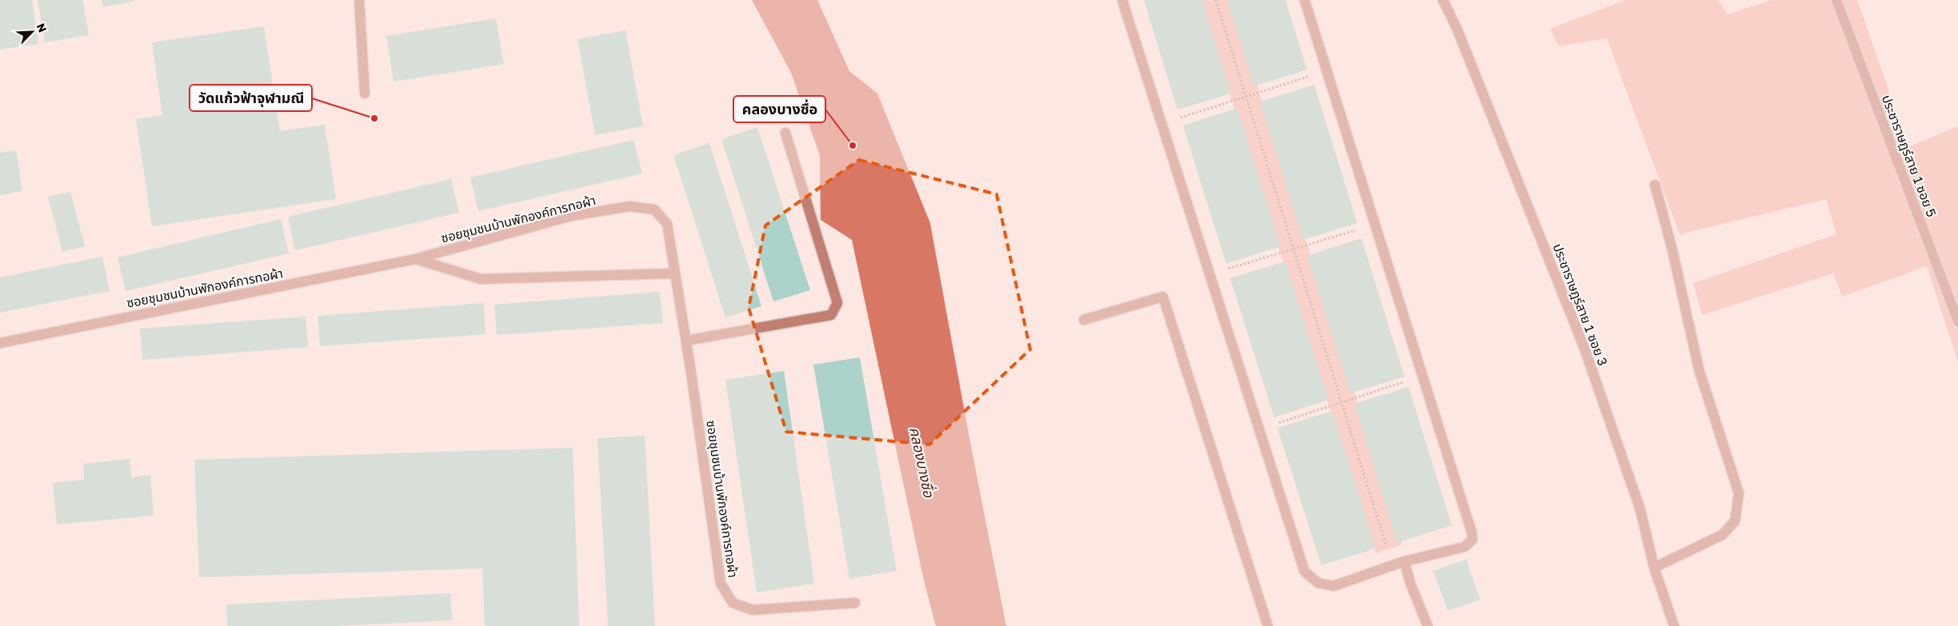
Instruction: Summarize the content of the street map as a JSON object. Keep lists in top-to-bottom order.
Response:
{
  "streets": {
    "street": ["ประชาราษฎร์สาย 1 ซอย 5", "ซอยชุมชนบ้านพักองค์การทอผ้า", "ประชาราษฎร์สาย 1 ซอย 3"]
  },
  "water": ["คลองบางซื่อ"],
  "places": ["วัดแก้วฟ้าจุฬามณี", "คลองบางซื่อ"],
  "north": "top right"
}
